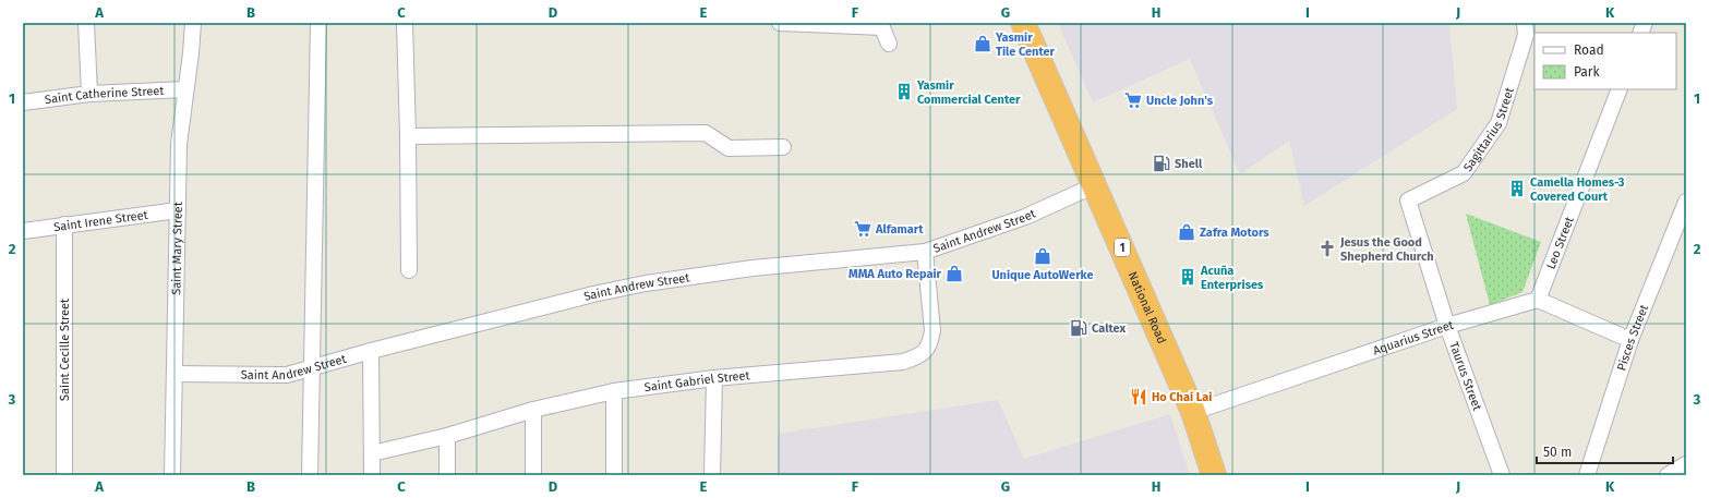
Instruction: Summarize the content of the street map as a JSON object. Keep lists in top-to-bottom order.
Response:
{
  "streets": {
    "highway": ["1", "National Road"],
    "street": [
      "Saint Catherine Street",
      "Sagittarius Street",
      "Saint Irene Street",
      "Saint Andrew Street",
      "Leo Street",
      "Saint Mary Street",
      "Pisces Street",
      "Aquarius Street",
      "Saint Cecille Street",
      "Taurus Street",
      "Saint Gabriel Street"
    ]
  },
  "crossings": [
    ["Saint Catherine Street", "Saint Mary Street"],
    ["Sagittarius Street", "Taurus Street"],
    ["Saint Irene Street", "Saint Mary Street"],
    ["Saint Irene Street", "Saint Cecille Street"],
    ["Saint Andrew Street", "Saint Mary Street"],
    ["Saint Andrew Street", "National Road"],
    ["Saint Andrew Street", "Saint Gabriel Street"],
    ["Leo Street", "Aquarius Street"],
    ["National Road", "Aquarius Street"],
    ["Aquarius Street", "Taurus Street"]
  ],
  "places": {
    "shop": [
      "Yasmir Tile Center",
      "Zafra Motors",
      "Unique AutoWerke",
      "MMA Auto Repair"
    ],
    "building": ["Yasmir Commercial Center", "Camella Homes-3 Covered Court", "Acuña Enterprises"],
    "supermarket": ["Uncle John's", "Alfamart"],
    "fuel station": ["Shell", "Caltex"],
    "church": ["Jesus the Good Shepherd Church"],
    "restaurant": ["Ho Chai Lai"]
  },
  "legend": ["Road", "Park"],
  "scale_bar": "50 m",
  "grid": {
    "columns": [
      "A",
      "B",
      "C",
      "D",
      "E",
      "F",
      "G",
      "H",
      "I",
      "J",
      "K"
    ],
    "rows": ["1", "2", "3"]
  }
}
